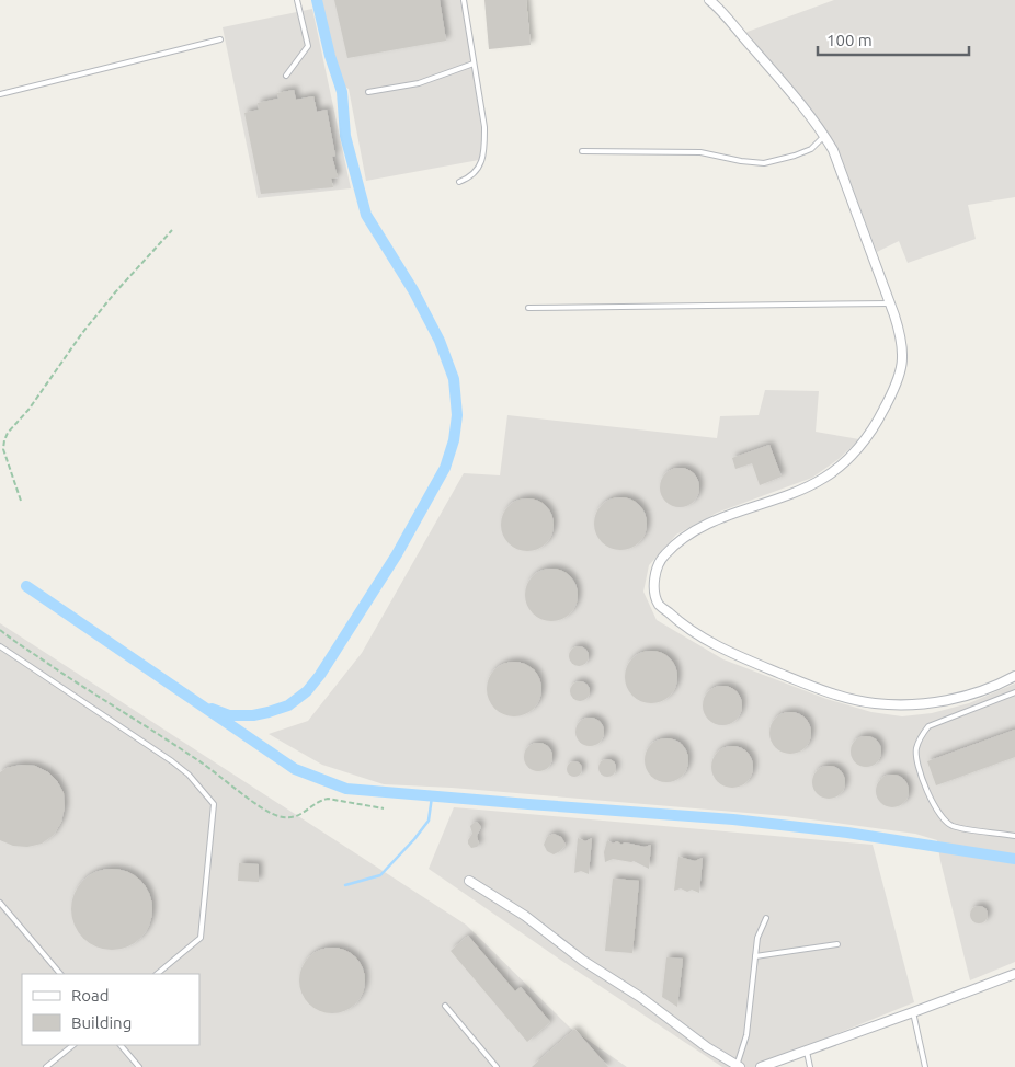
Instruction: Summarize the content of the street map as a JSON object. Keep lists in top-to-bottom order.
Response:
{
  "legend": ["Road", "Building"],
  "scale_bar": "100 m"
}
